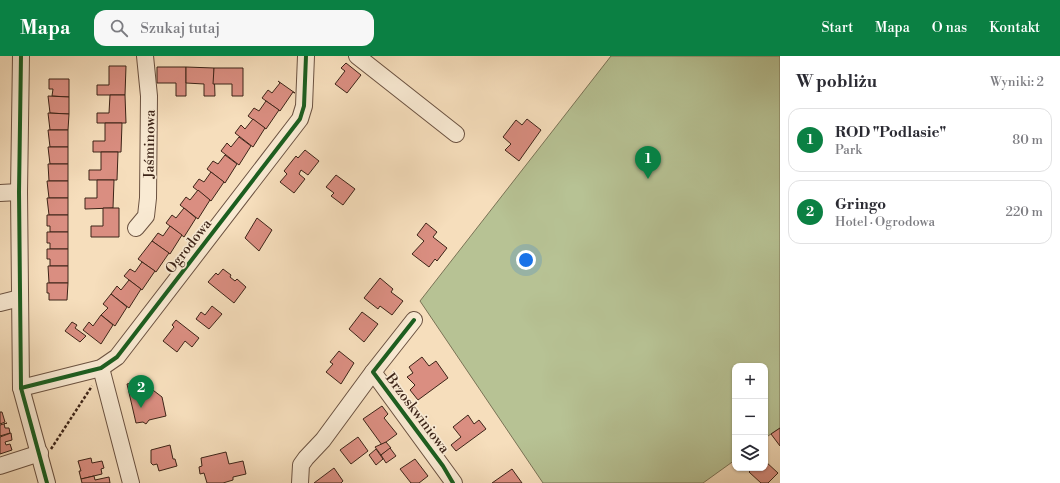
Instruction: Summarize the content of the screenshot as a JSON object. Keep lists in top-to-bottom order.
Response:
{
  "streets": {
    "street": ["Jaśminowa", "Ogrodowa", "Brzoskwiniowa"]
  },
  "page": {
    "header": "Mapa",
    "search": "Szukaj tutaj",
    "nav": [
      "Start",
      "Mapa",
      "O nas",
      "Kontakt"
    ],
    "heading": ["W pobliżu", "Wyniki: 2"],
    "list": [
      {
        "mark": "1",
        "name": "ROD \"Podlasie\"",
        "note": "Park",
        "value": "80 m"
      },
      {
        "mark": "2",
        "name": "Gringo",
        "note": "Hotel · Ogrodowa",
        "value": "220 m"
      }
    ],
    "pins": ["1", "2"],
    "map_buttons": ["+", "−"]
  }
}
